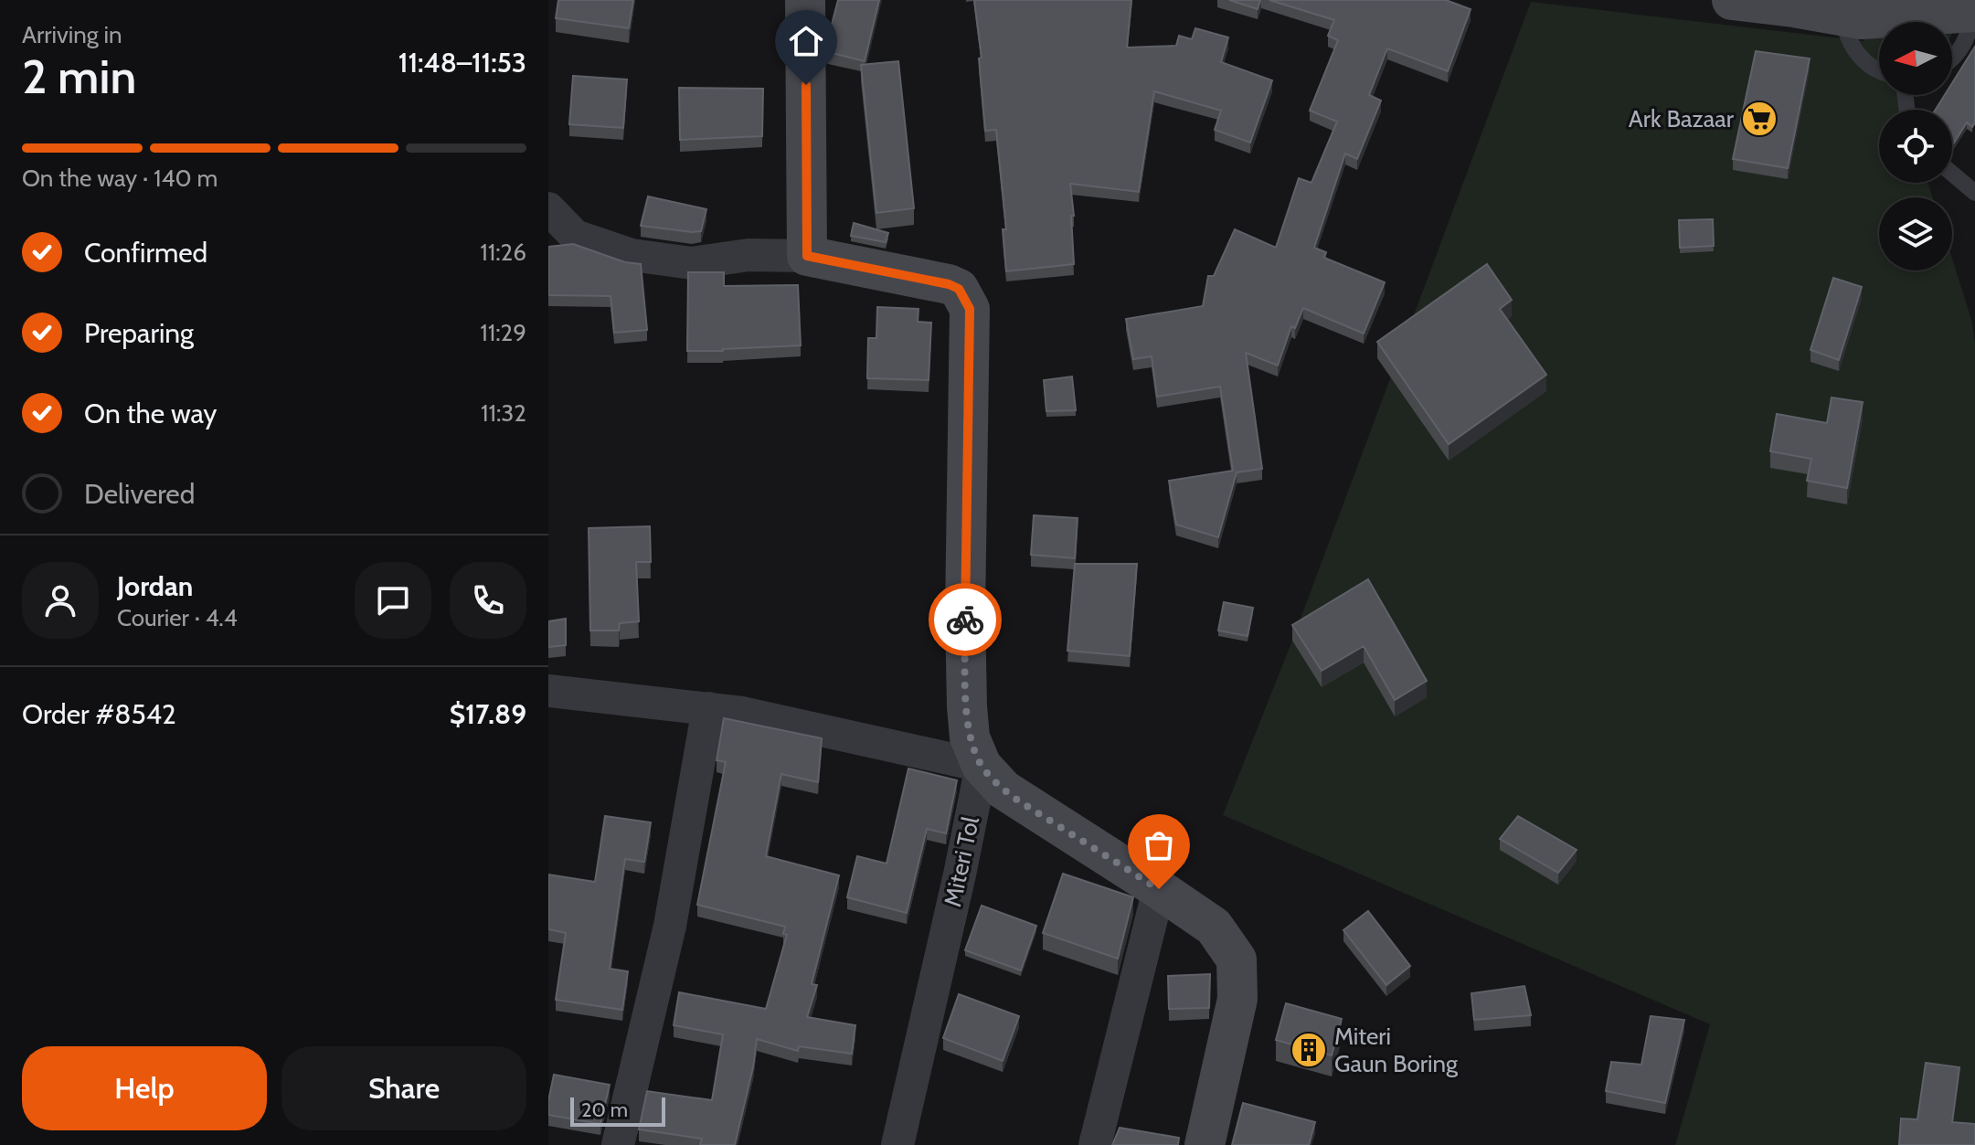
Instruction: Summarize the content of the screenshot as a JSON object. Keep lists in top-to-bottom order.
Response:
{
  "streets": {
    "street": ["Miteri Tol"]
  },
  "places": {
    "supermarket": ["Ark Bazaar"],
    "building": ["Miteri Gaun Boring"]
  },
  "scale_bar": "20 m",
  "north": "left",
  "page": {
    "heading": ["2 min", "Arriving in", "11:48–11:53"],
    "panel": [
      "Jordan",
      "Courier · 4.4",
      "Order #8542",
      "$17.89"
    ],
    "bar": "On the way · 140 m",
    "list": [
      ["Confirmed", "11:26"],
      ["Preparing", "11:29"],
      ["On the way", "11:32"],
      "Delivered"
    ],
    "buttons": ["Help", "Share"],
    "scale": "20 m"
  }
}
